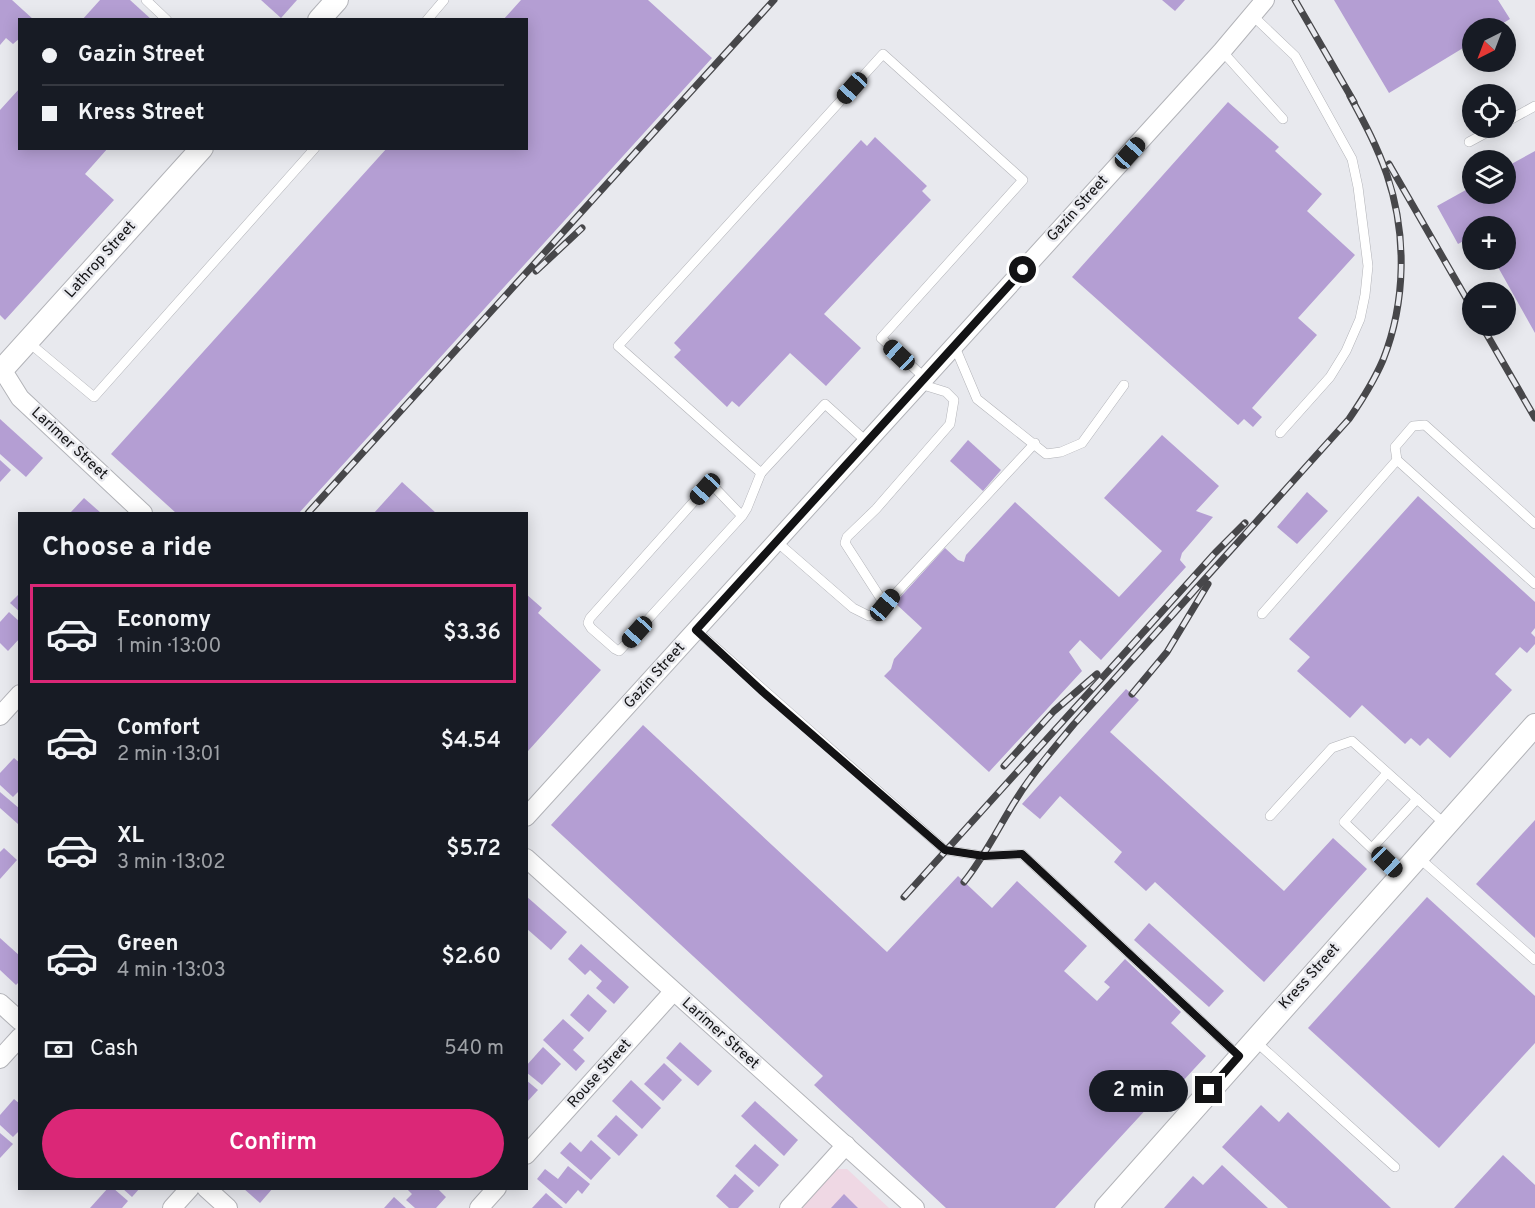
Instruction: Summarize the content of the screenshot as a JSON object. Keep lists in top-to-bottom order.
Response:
{
  "streets": {
    "street": [
      "Gazin Street",
      "Lathrop Street",
      "Larimer Street",
      "Kress Street",
      "Rouse Street"
    ]
  },
  "crossings": [
    ["Lathrop Street", "Larimer Street"],
    ["Larimer Street", "Rouse Street"]
  ],
  "north": "bottom left",
  "page": {
    "map_buttons": ["+", "−"],
    "banner": ["Gazin Street", "Kress Street"],
    "heading": "Choose a ride",
    "list": [
      {
        "name": "Economy",
        "note": "1 min · 13:00",
        "value": "$3.36"
      },
      {
        "name": "Comfort",
        "note": "2 min · 13:01",
        "value": "$4.54"
      },
      {
        "name": "XL",
        "note": "3 min · 13:02",
        "value": "$5.72"
      },
      {
        "name": "Green",
        "note": "4 min · 13:03",
        "value": "$2.60"
      }
    ],
    "pay": ["Cash", "540 m"],
    "bubble": "2 min",
    "buttons": "Confirm"
  }
}
